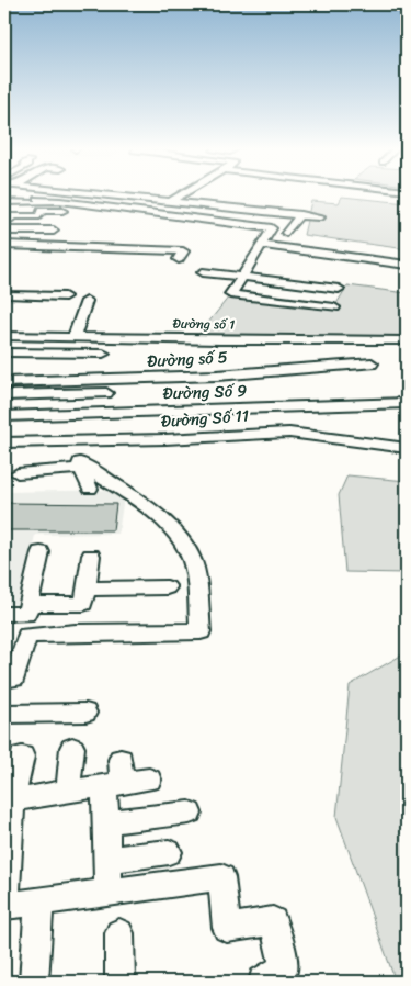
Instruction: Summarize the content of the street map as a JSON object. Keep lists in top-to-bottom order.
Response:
{
  "streets": {
    "street": [
      "Đường số 1",
      "Đường số 5",
      "Đường Số 9",
      "Đường Số 11"
    ]
  }
}
